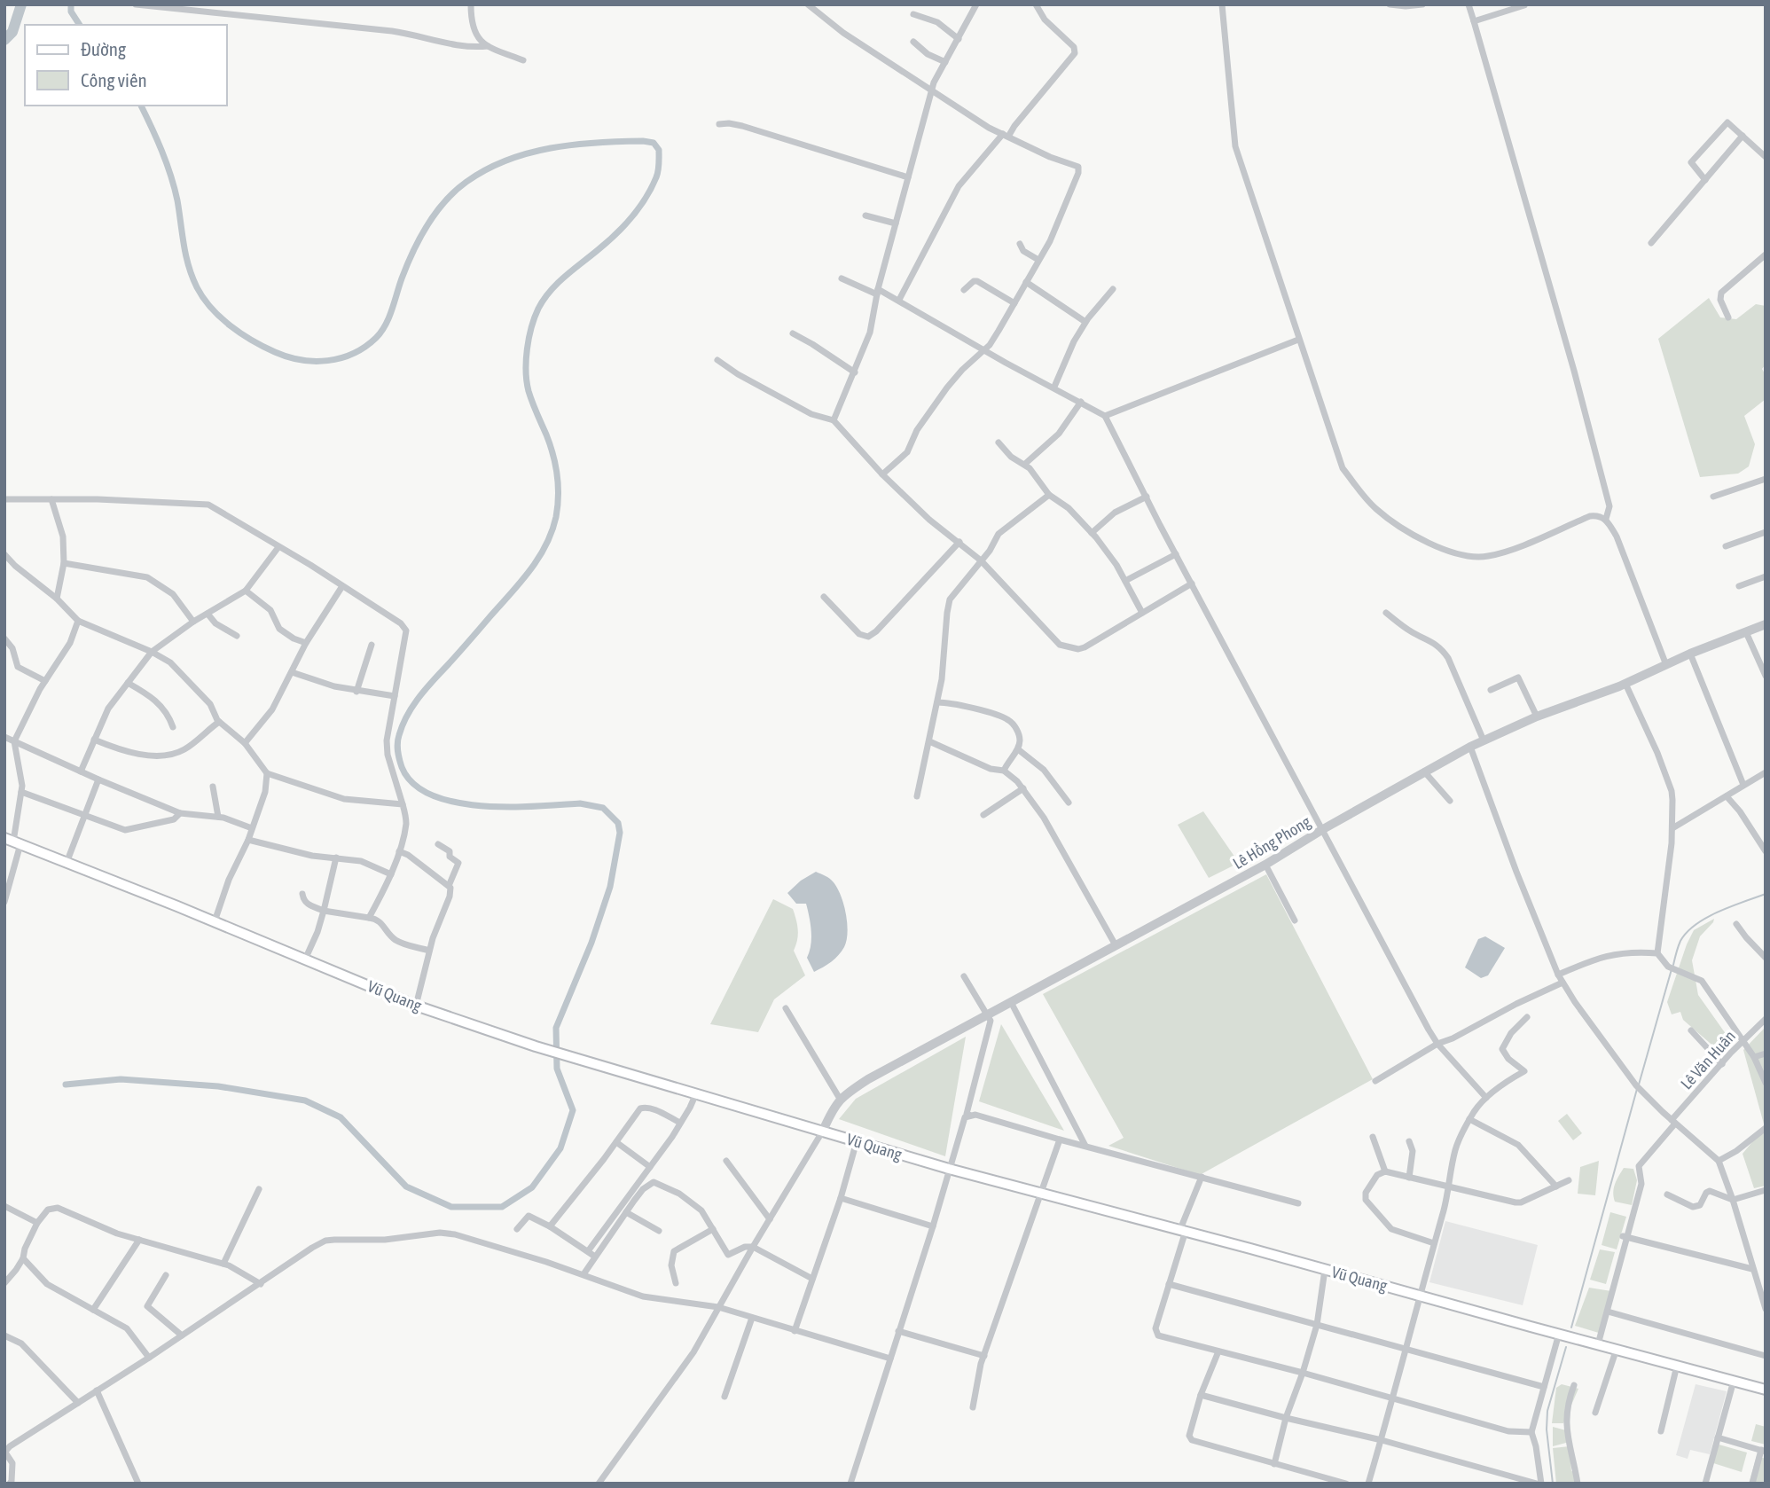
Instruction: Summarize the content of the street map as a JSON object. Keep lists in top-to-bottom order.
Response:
{
  "streets": {
    "main road": ["Vũ Quang"],
    "street": ["Lê Hồng Phong", "Lê Văn Huân"]
  },
  "crossings": [
    ["Lê Hồng Phong", "Vũ Quang"],
    ["Vũ Quang", "Lê Văn Huân"]
  ],
  "legend": ["Đường", "Công viên"]
}
